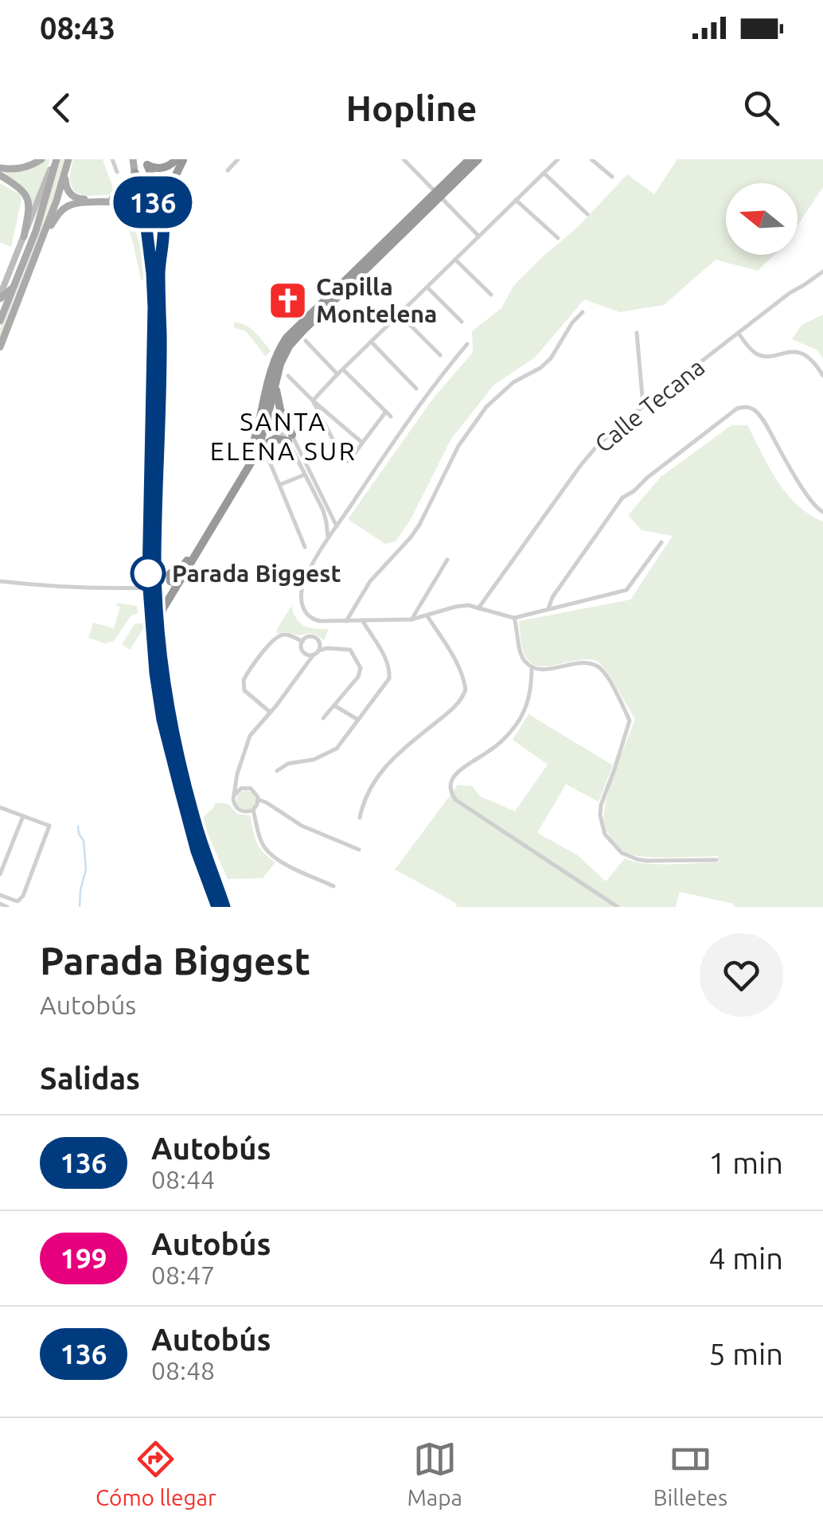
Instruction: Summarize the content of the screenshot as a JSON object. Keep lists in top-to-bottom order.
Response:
{
  "streets": {
    "street": ["Calle Tecana"]
  },
  "districts": ["SANTA ELENA SUR"],
  "places": {
    "church": ["Capilla Montelena"],
    "other": ["Parada Biggest"]
  },
  "lines": ["bus line 136"],
  "north": "left",
  "page": {
    "status": "08:43",
    "header": "Hopline",
    "on_map": "136",
    "heading": [
      ["Parada Biggest", "Autobús"],
      "Salidas"
    ],
    "list": [
      {
        "mark": "136",
        "name": "Autobús",
        "note": "08:44",
        "value": "1 min"
      },
      {
        "mark": "199",
        "name": "Autobús",
        "note": "08:47",
        "value": "4 min"
      },
      {
        "mark": "136",
        "name": "Autobús",
        "note": "08:48",
        "value": "5 min"
      }
    ],
    "tabs": ["Cómo llegar", "Mapa", "Billetes"]
  }
}
